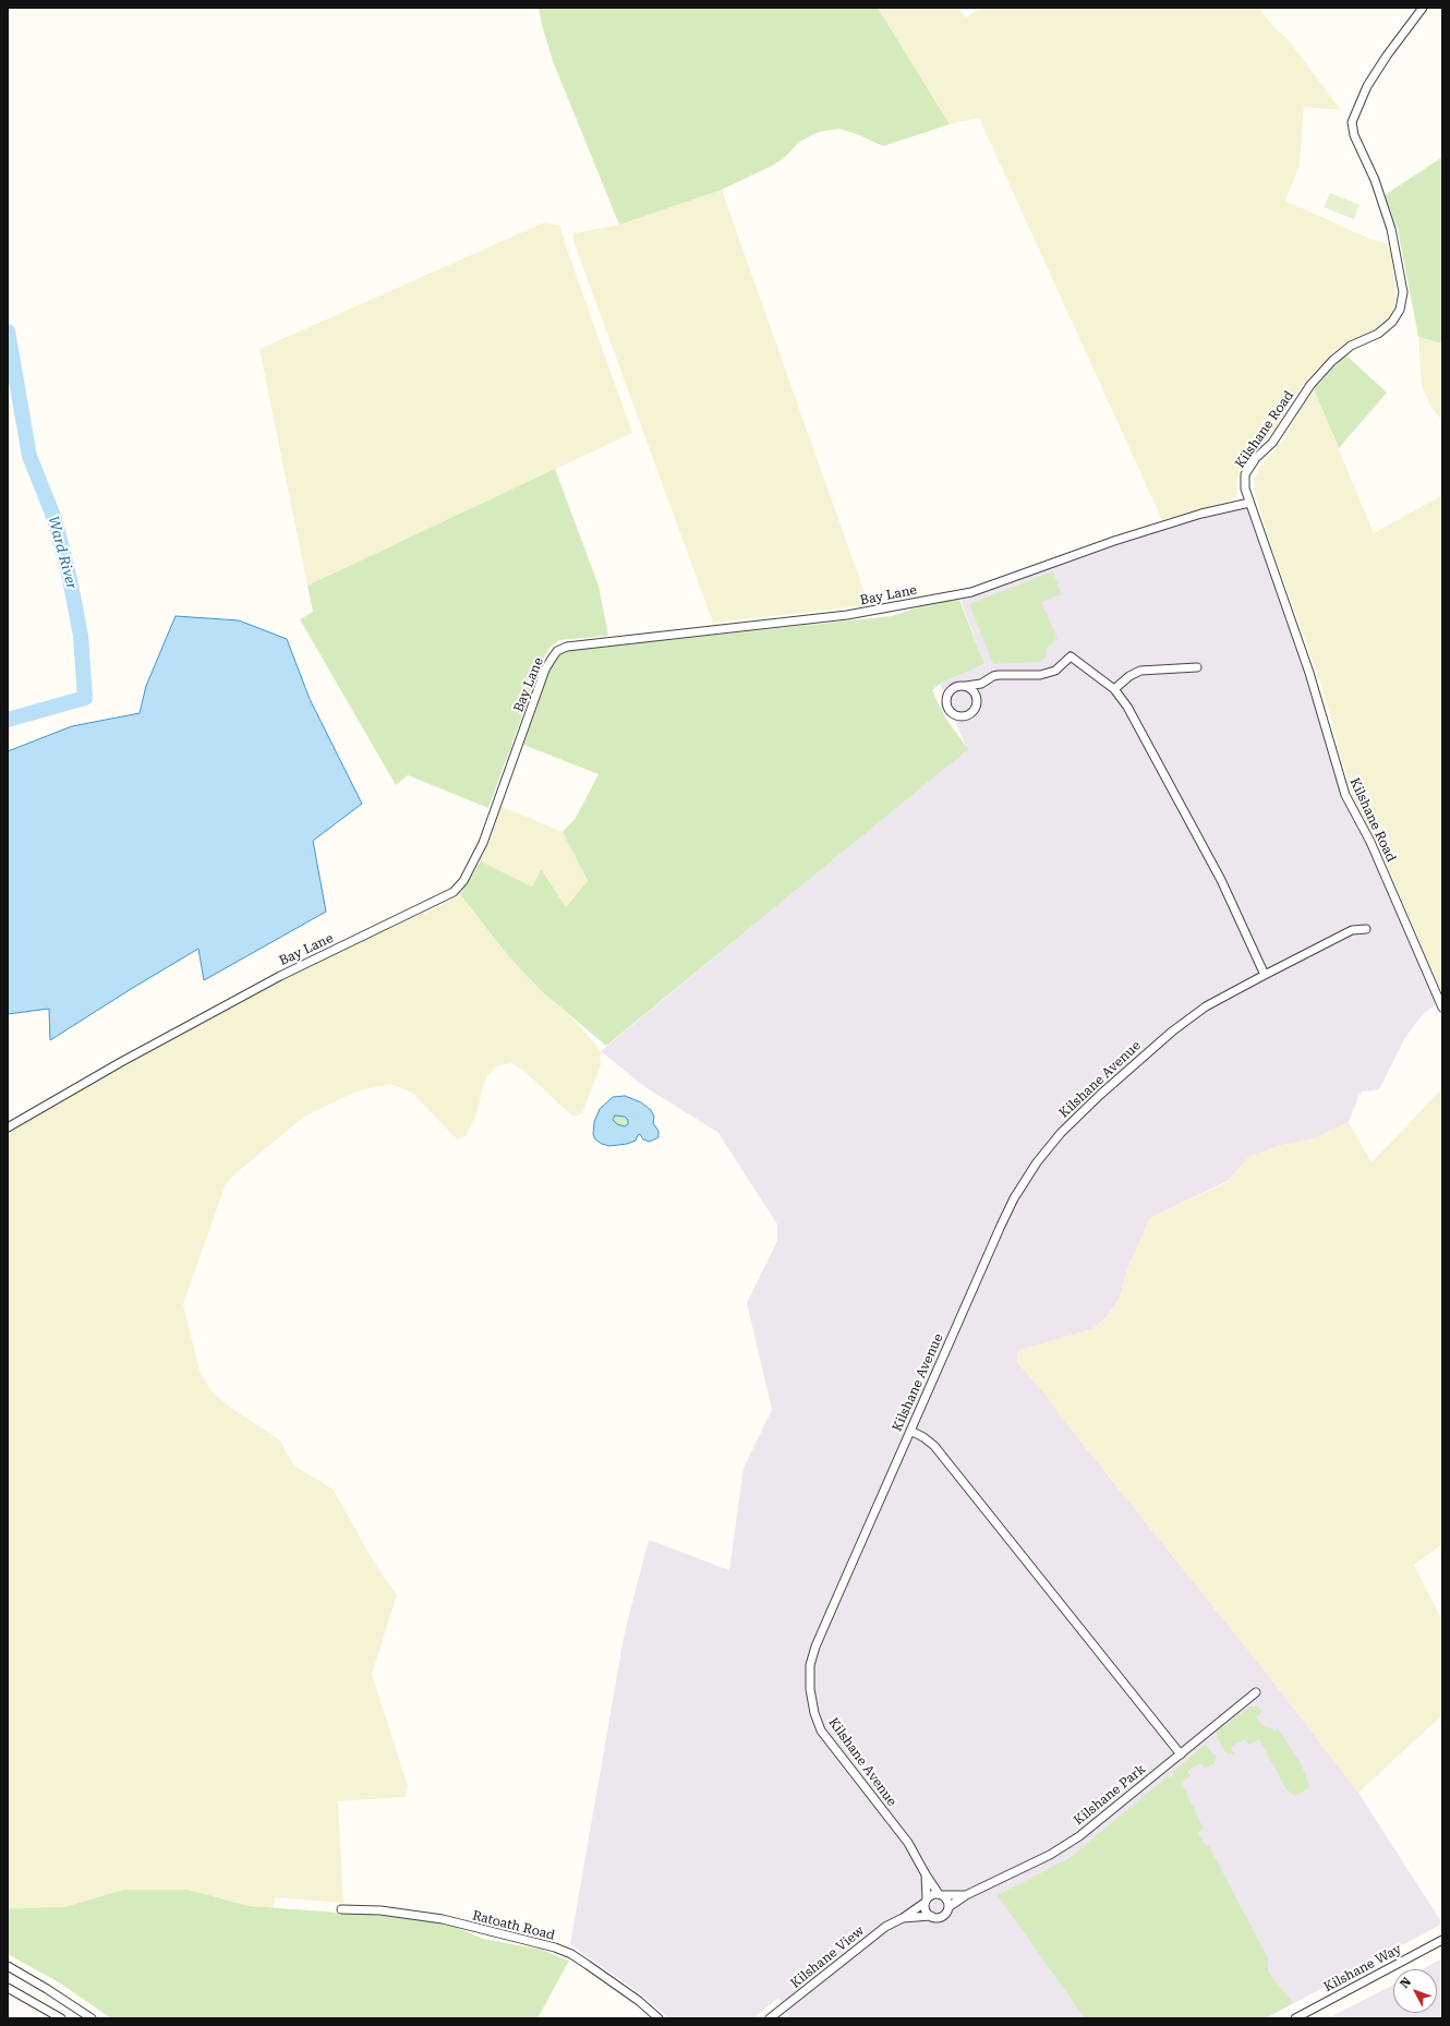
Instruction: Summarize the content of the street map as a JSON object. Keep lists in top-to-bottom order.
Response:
{
  "streets": {
    "street": [
      "Kilshane Road",
      "Bay Lane",
      "Kilshane Avenue",
      "Kilshane Park",
      "Ratoath Road",
      "Kilshane View",
      "Kilshane Way"
    ]
  },
  "crossings": [
    ["Kilshane Road", "Bay Lane"],
    ["Kilshane Avenue", "Kilshane Park"],
    ["Kilshane Avenue", "Kilshane View"],
    ["Kilshane Park", "Kilshane View"]
  ],
  "water": ["Ward River"],
  "north": "top left"
}
